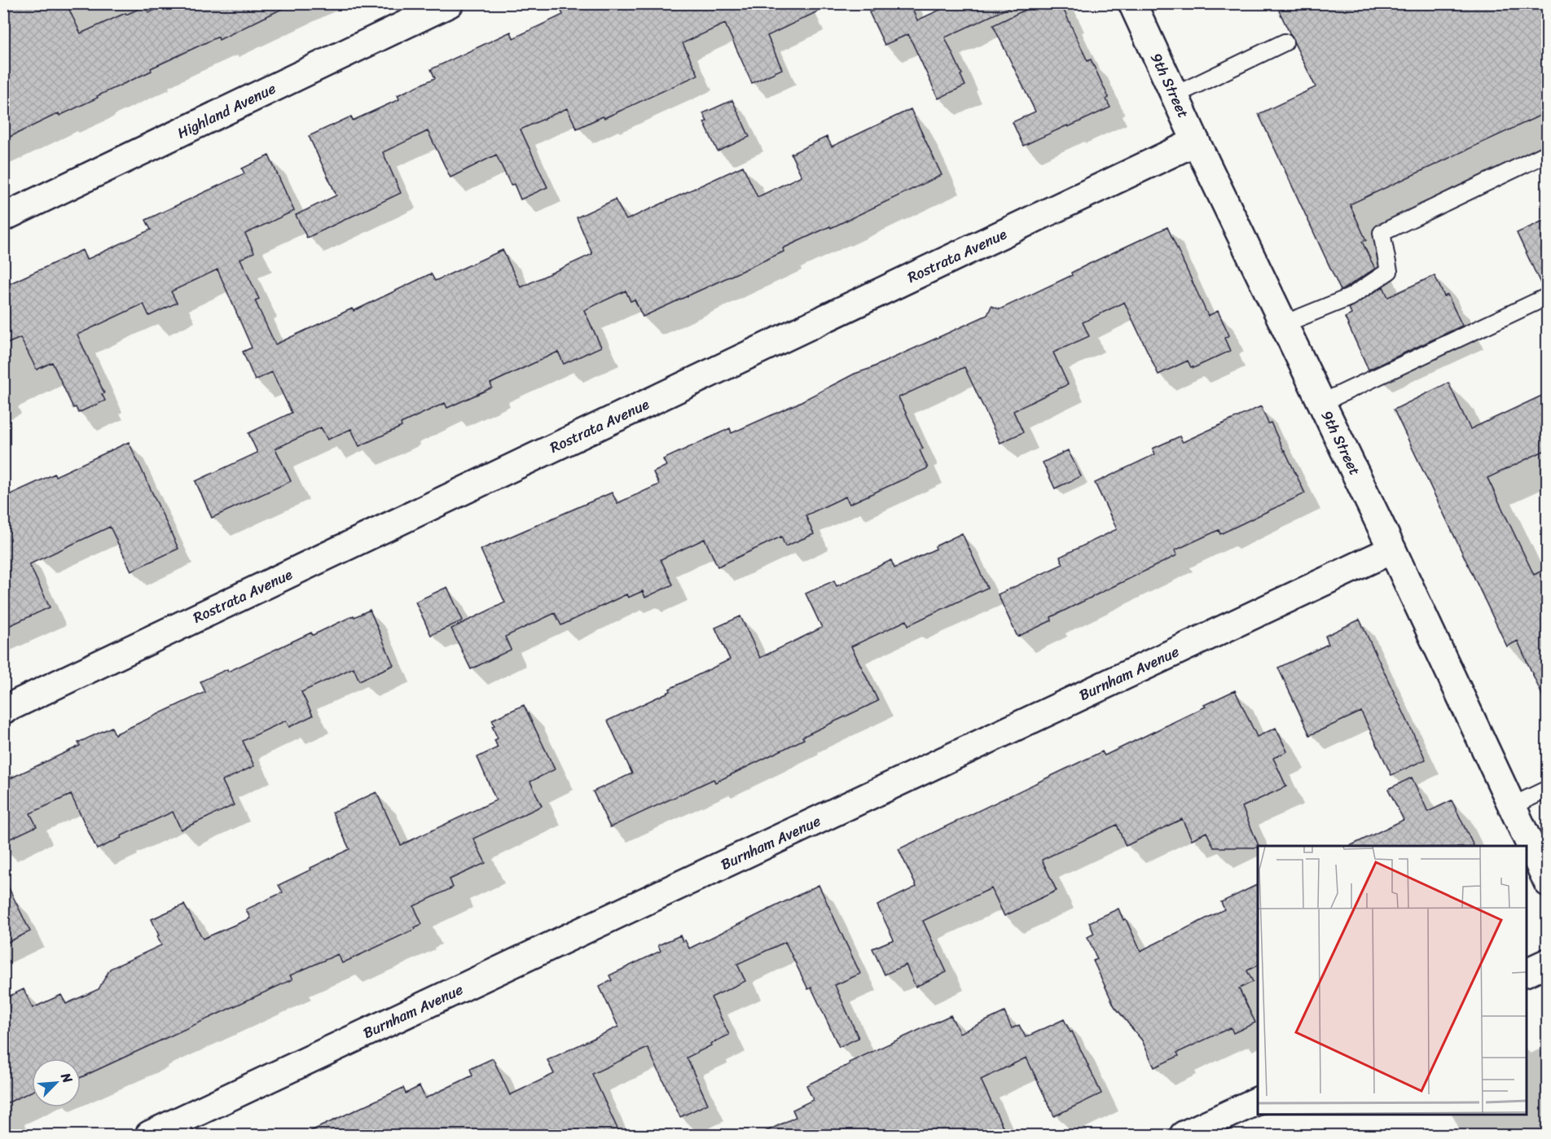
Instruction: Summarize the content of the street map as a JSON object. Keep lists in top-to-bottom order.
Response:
{
  "streets": {
    "street": [
      "9th Street",
      "Highland Avenue",
      "Rostrata Avenue",
      "Burnham Avenue"
    ]
  },
  "crossings": [
    ["9th Street", "Rostrata Avenue"],
    ["9th Street", "Burnham Avenue"]
  ],
  "north": "top right"
}
